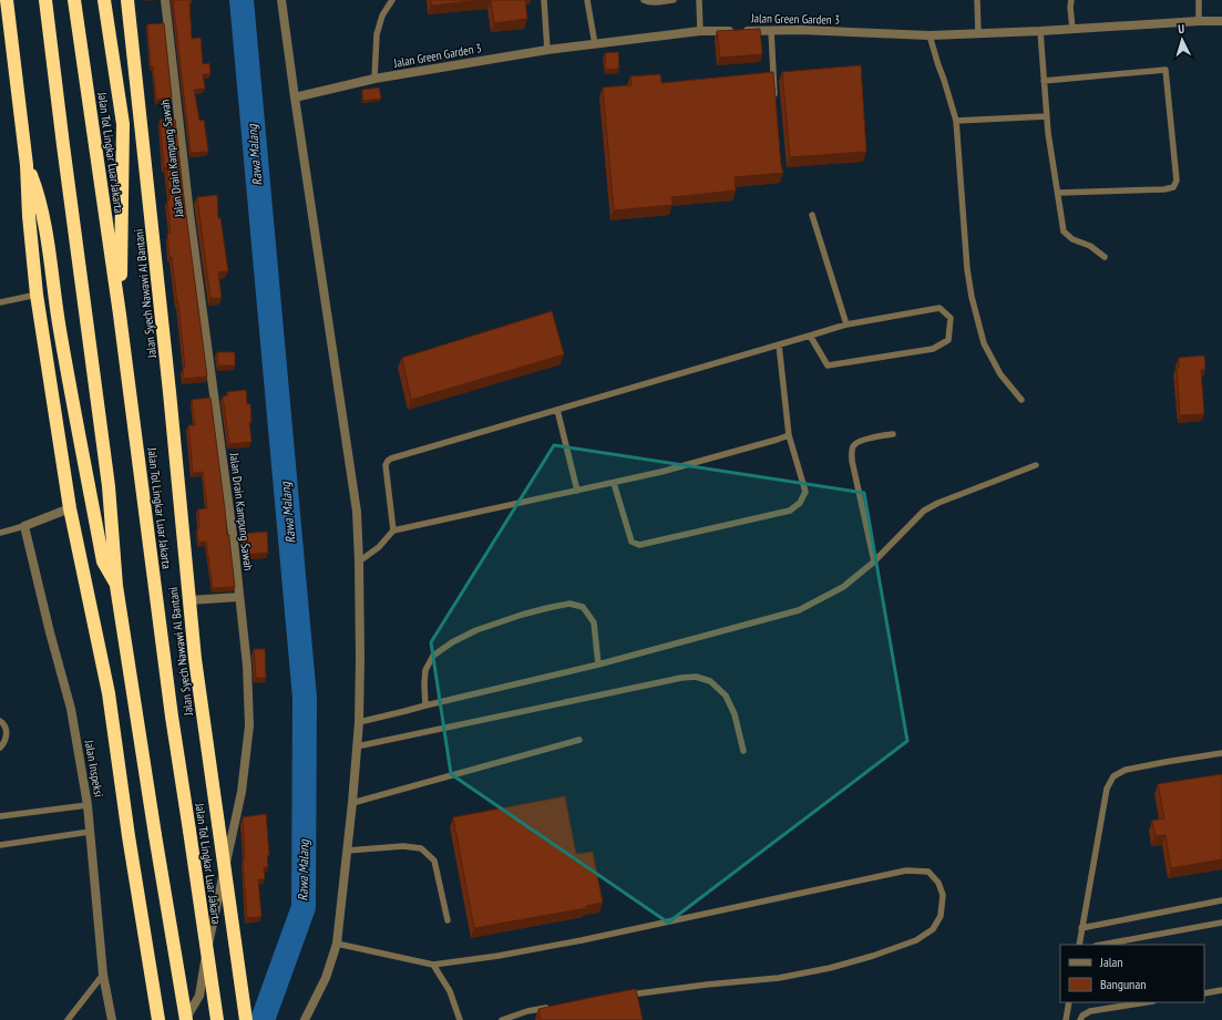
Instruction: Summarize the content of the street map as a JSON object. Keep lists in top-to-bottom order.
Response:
{
  "streets": {
    "highway": ["Jalan Tol Lingkar Luar Jakarta", "Jalan Syech Nawawi Al Bantani"],
    "street": ["Jalan Green Garden 3", "Jalan Drain Kampung Sawah", "Jalan Inspeksi"]
  },
  "water": ["Rawa Malang"],
  "legend": ["Jalan", "Bangunan"],
  "north": "top"
}
